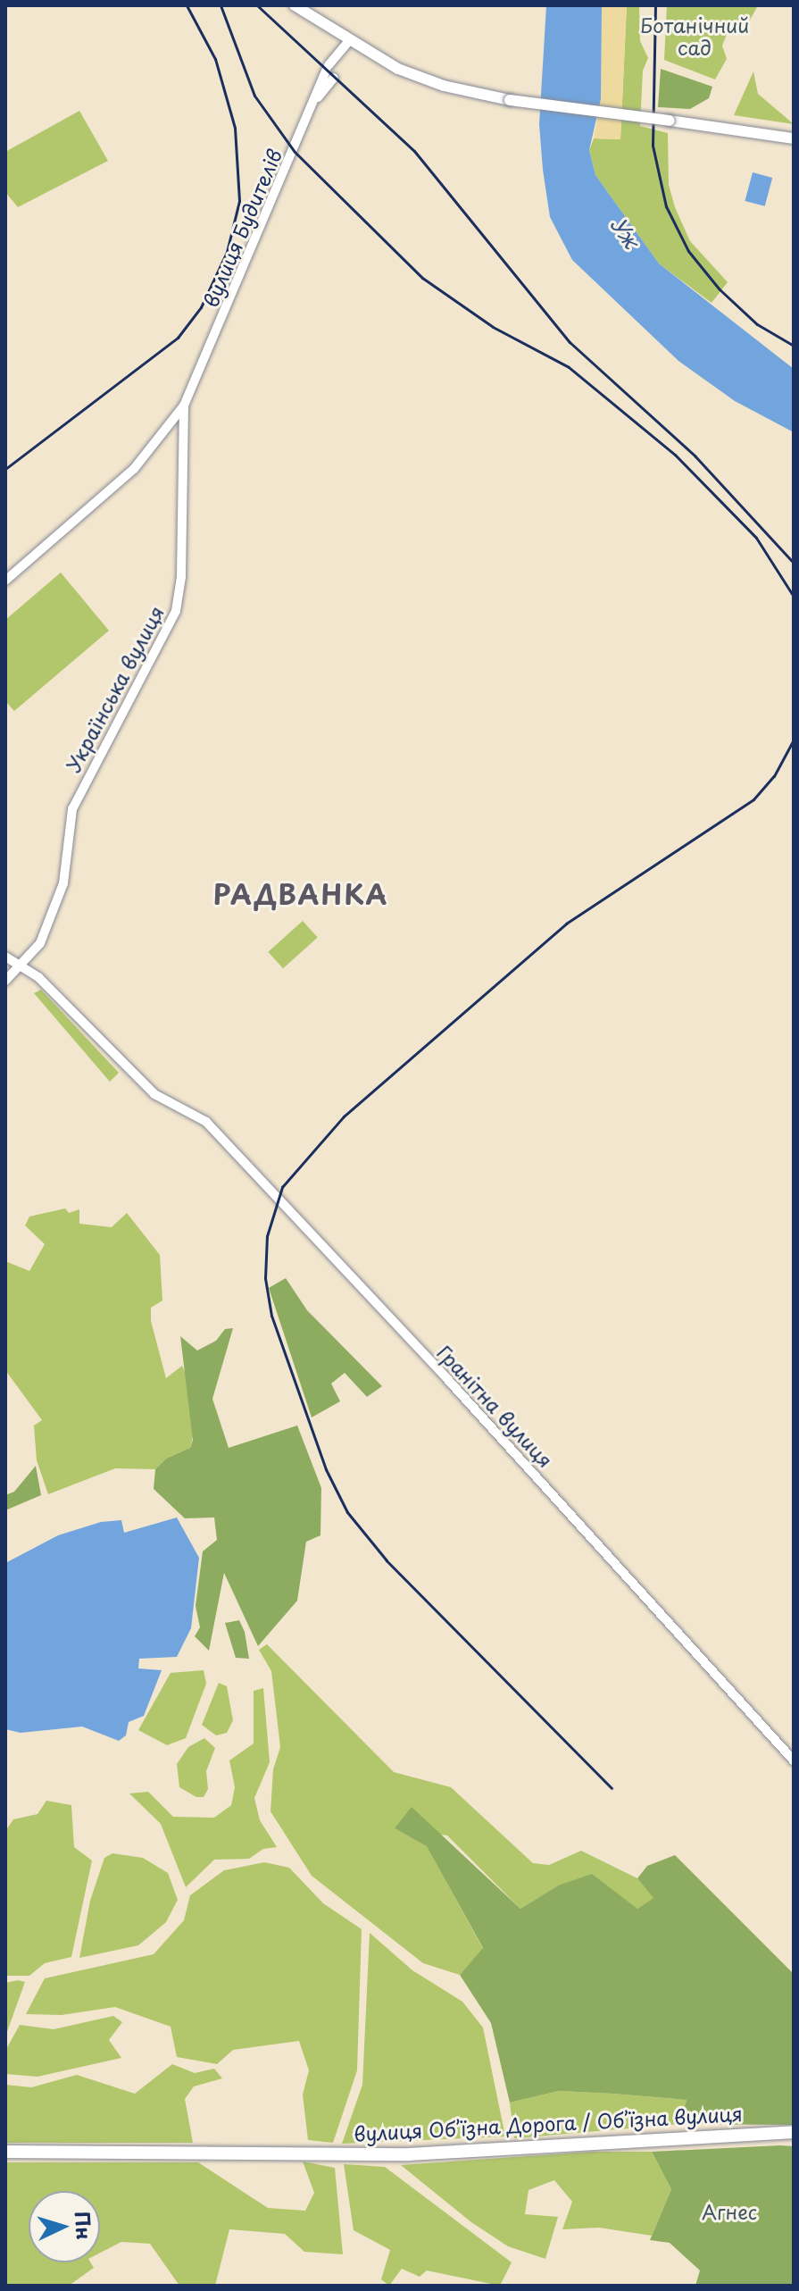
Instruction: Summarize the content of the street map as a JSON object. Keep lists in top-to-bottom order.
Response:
{
  "streets": {
    "highway": ["вулиця Обʼїзна Дорога / Обʼїзна вулиця"],
    "street": ["вулиця Будителів", "Українська вулиця", "Гранітна вулиця"]
  },
  "crossings": [
    ["вулиця Будителів", "Українська вулиця"],
    ["Українська вулиця", "Гранітна вулиця"]
  ],
  "districts": ["РАДВАНКА"],
  "water": ["Уж"],
  "parks": ["Ботанічний сад", "Агнес"],
  "north": "right"
}
